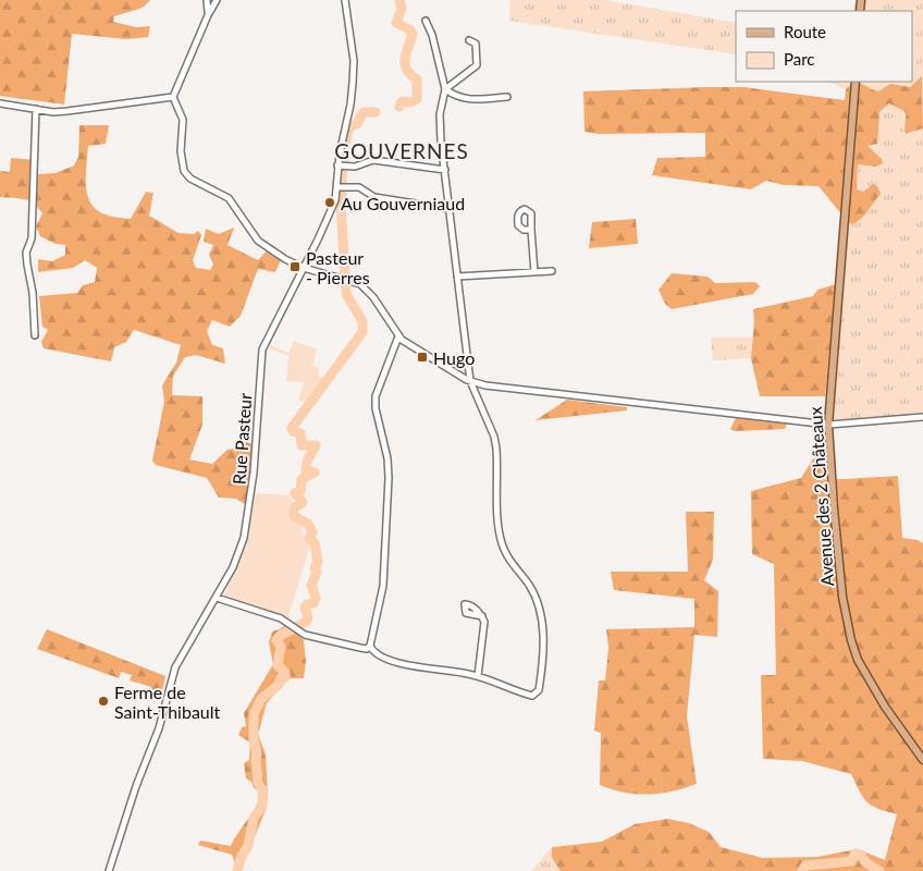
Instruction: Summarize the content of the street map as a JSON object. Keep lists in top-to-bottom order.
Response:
{
  "streets": {
    "main road": ["Avenue des 2 Châteaux"],
    "street": ["Rue Pasteur"]
  },
  "districts": ["GOUVERNES"],
  "places": {
    "other": ["Au Gouverniaud", "Ferme de Saint-Thibault"],
    "transit": ["Pasteur - Pierres", "Hugo"]
  },
  "legend": ["Route", "Parc"]
}
